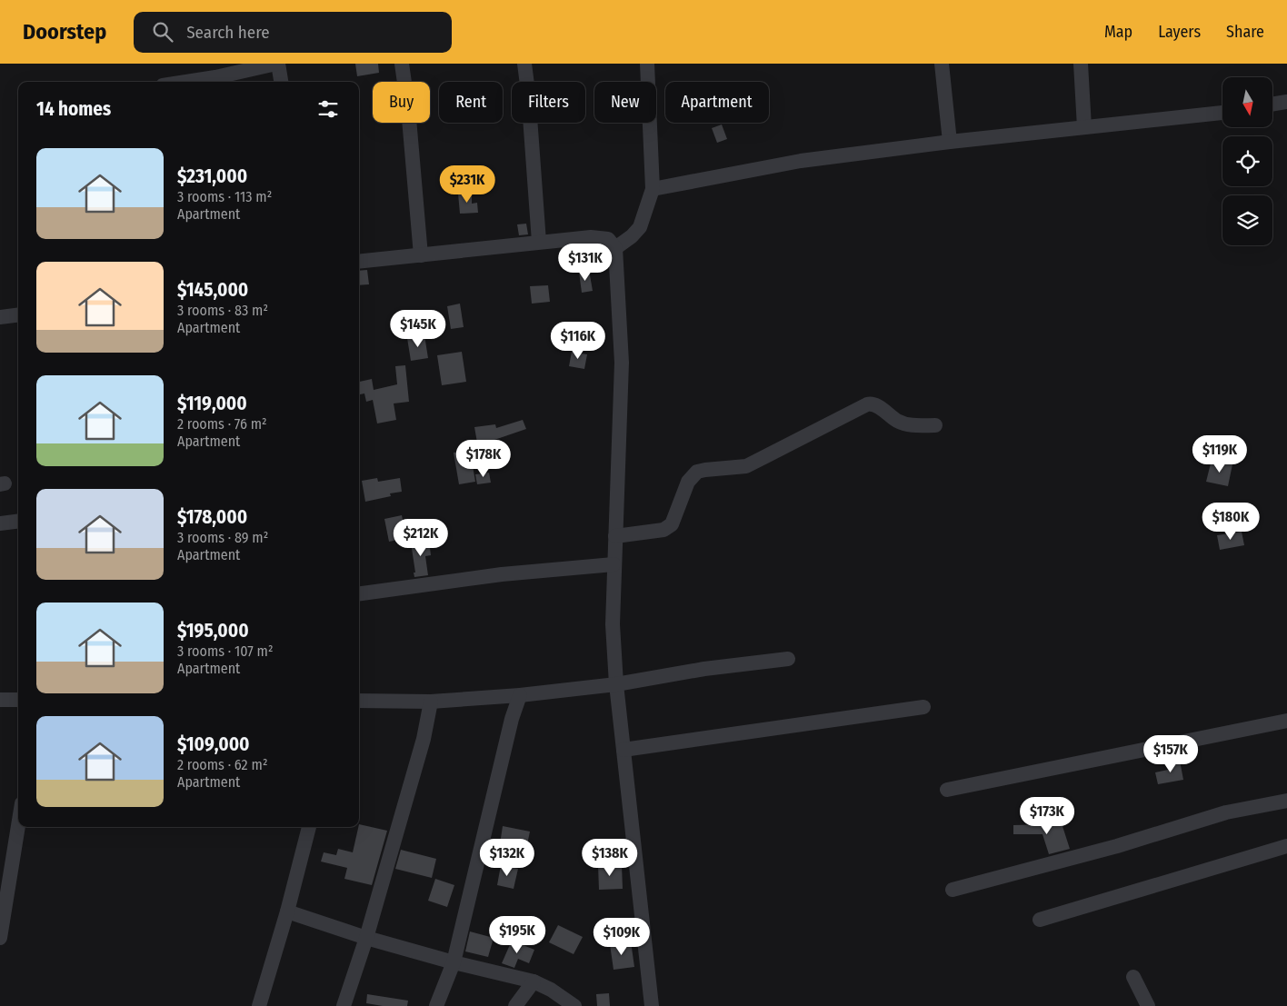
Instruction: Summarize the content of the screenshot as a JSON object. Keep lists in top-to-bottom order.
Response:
{
  "north": "bottom",
  "page": {
    "header": "Doorstep",
    "search": "Search here",
    "nav": ["Map", "Layers", "Share"],
    "chip": [
      "Buy",
      "Rent",
      "Filters",
      "New",
      "Apartment"
    ],
    "heading": "14 homes",
    "list": [
      {
        "name": "$231,000",
        "note": "3 rooms · 113 m² · Apartment"
      },
      {
        "name": "$145,000",
        "note": "3 rooms · 83 m² · Apartment"
      },
      {
        "name": "$119,000",
        "note": "2 rooms · 76 m² · Apartment"
      },
      {
        "name": "$178,000",
        "note": "3 rooms · 89 m² · Apartment"
      },
      {
        "name": "$195,000",
        "note": "3 rooms · 107 m² · Apartment"
      },
      {
        "name": "$109,000",
        "note": "2 rooms · 62 m² · Apartment"
      }
    ],
    "price": [
      "$231K",
      "$131K",
      "$145K",
      "$116K",
      "$119K",
      "$178K",
      "$180K",
      "$212K",
      "$157K",
      "$173K",
      "$132K",
      "$138K",
      "$195K",
      "$109K"
    ]
  }
}
